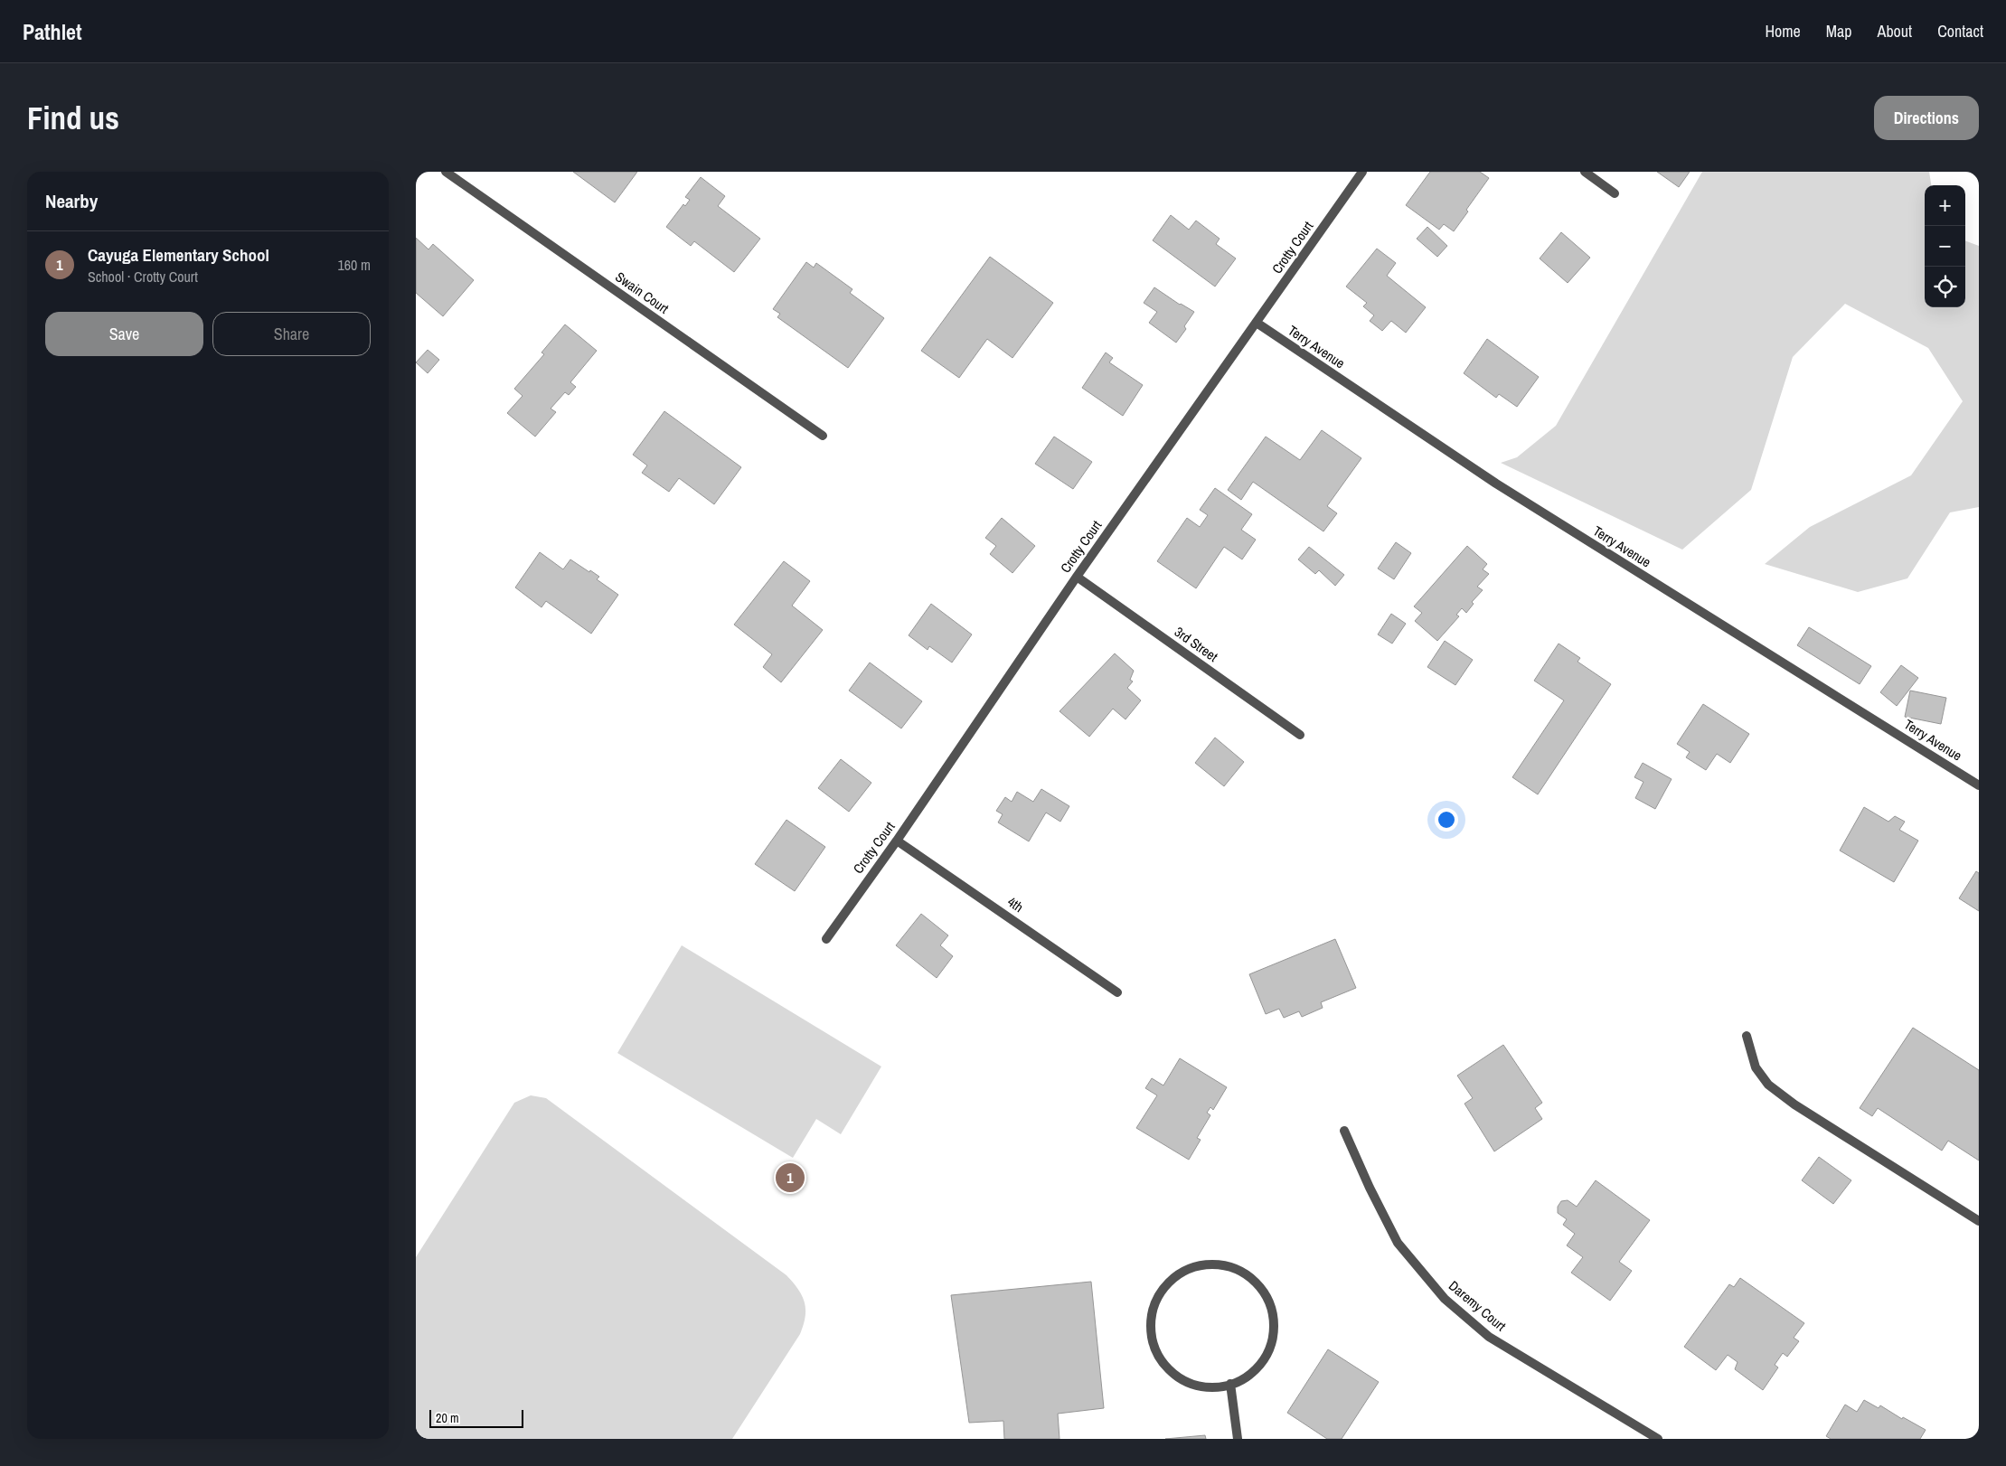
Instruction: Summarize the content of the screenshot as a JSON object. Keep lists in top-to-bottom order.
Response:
{
  "streets": {
    "street": [
      "Crotty Court",
      "Swain Court",
      "Terry Avenue",
      "3rd Street",
      "4th",
      "Daremy Court"
    ]
  },
  "crossings": [
    ["Crotty Court", "Terry Avenue"],
    ["Crotty Court", "3rd Street"],
    ["Crotty Court", "4th"]
  ],
  "scale_bar": "20 m",
  "page": {
    "header": "Pathlet",
    "nav": [
      "Home",
      "Map",
      "About",
      "Contact"
    ],
    "buttons": [
      "Directions",
      ["Save", "Share"]
    ],
    "title": "Find us",
    "heading": "Nearby",
    "map_buttons": ["+", "−"],
    "list": [
      {
        "mark": "1",
        "name": "Cayuga Elementary School",
        "note": "School · Crotty Court",
        "value": "160 m"
      }
    ],
    "pins": "1",
    "scale": "20 m"
  }
}
